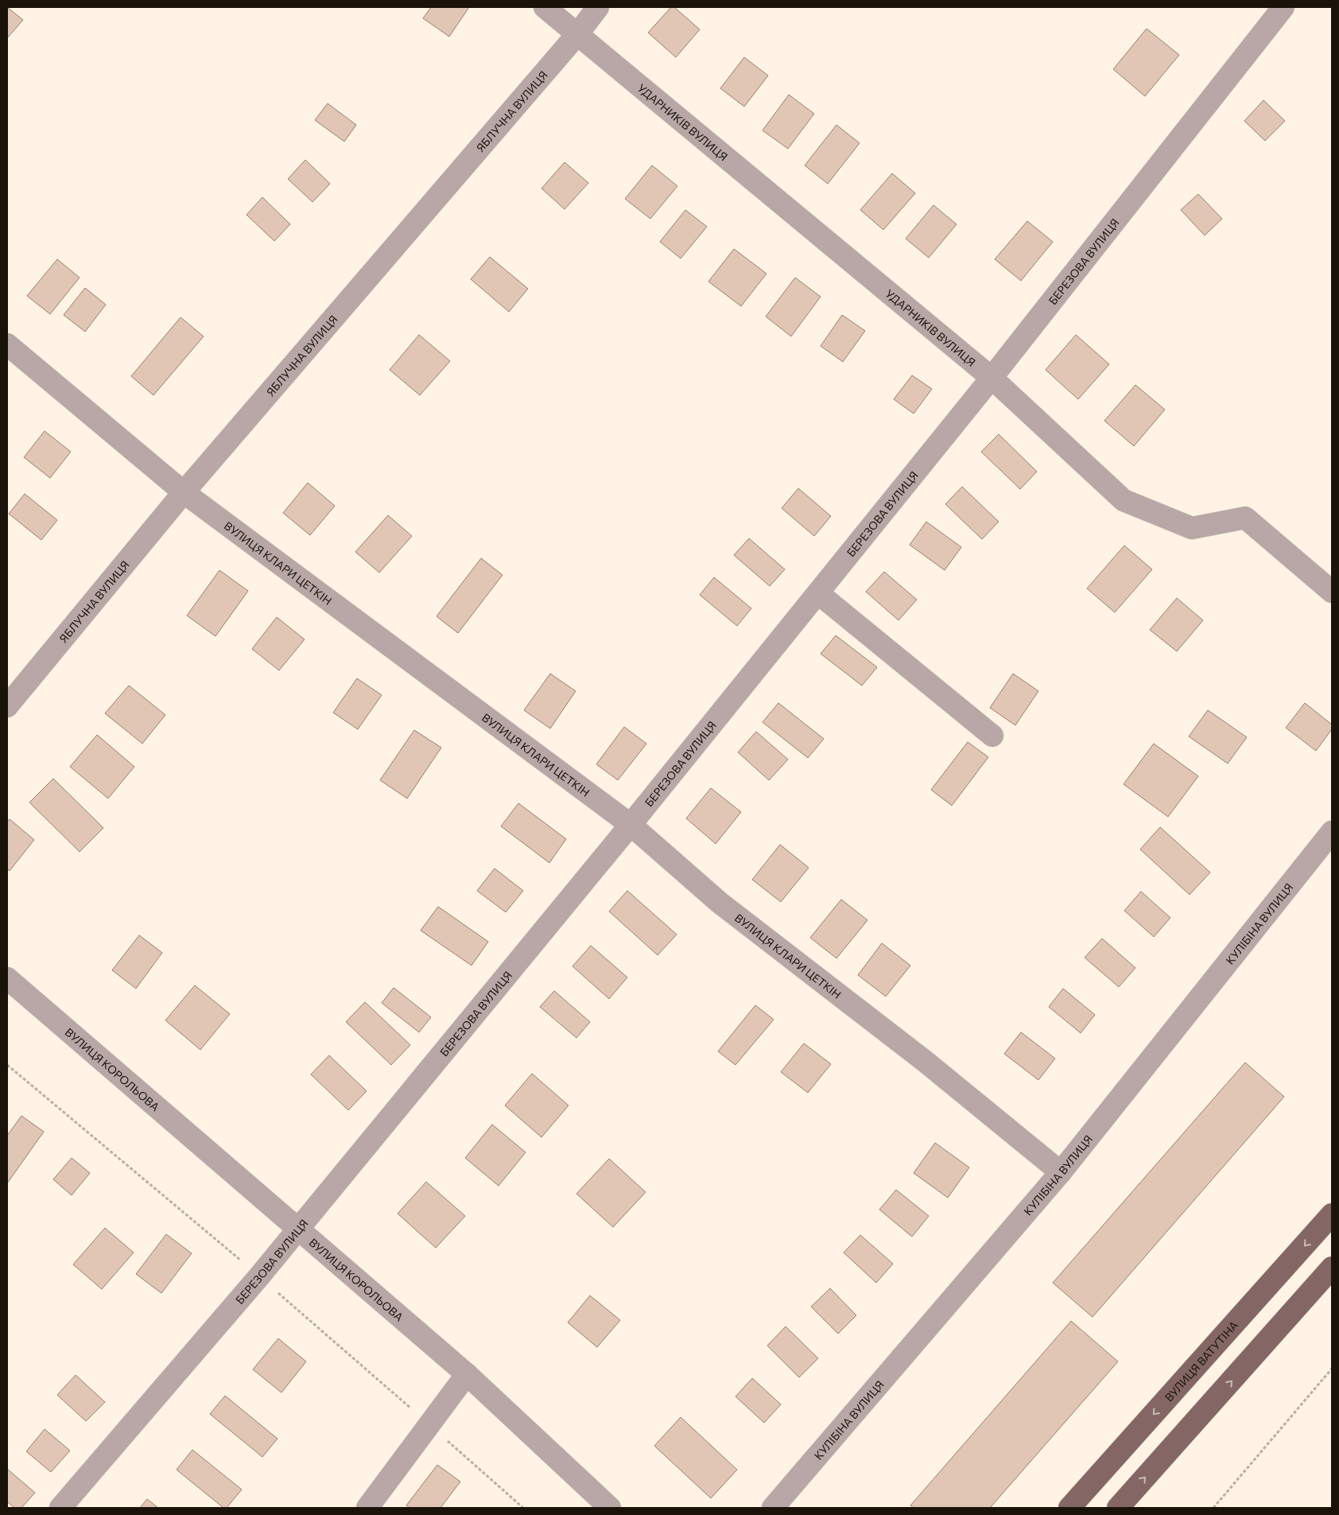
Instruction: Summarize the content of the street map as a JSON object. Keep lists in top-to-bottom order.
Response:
{
  "streets": {
    "main road": ["ВУЛИЦЯ ВАТУТІНА"],
    "street": [
      "ЯБЛУЧНА ВУЛИЦЯ",
      "УДАРНИКІВ ВУЛИЦЯ",
      "БЕРЕЗОВА ВУЛИЦЯ",
      "ВУЛИЦЯ КЛАРИ ЦЕТКІН",
      "КУЛІБІНА ВУЛИЦЯ",
      "ВУЛИЦЯ КОРОЛЬОВА"
    ]
  },
  "crossings": [
    ["ЯБЛУЧНА ВУЛИЦЯ", "УДАРНИКІВ ВУЛИЦЯ"],
    ["ЯБЛУЧНА ВУЛИЦЯ", "ВУЛИЦЯ КЛАРИ ЦЕТКІН"],
    ["УДАРНИКІВ ВУЛИЦЯ", "БЕРЕЗОВА ВУЛИЦЯ"],
    ["БЕРЕЗОВА ВУЛИЦЯ", "ВУЛИЦЯ КЛАРИ ЦЕТКІН"],
    ["БЕРЕЗОВА ВУЛИЦЯ", "ВУЛИЦЯ КОРОЛЬОВА"],
    ["ВУЛИЦЯ КЛАРИ ЦЕТКІН", "КУЛІБІНА ВУЛИЦЯ"]
  ]
}
